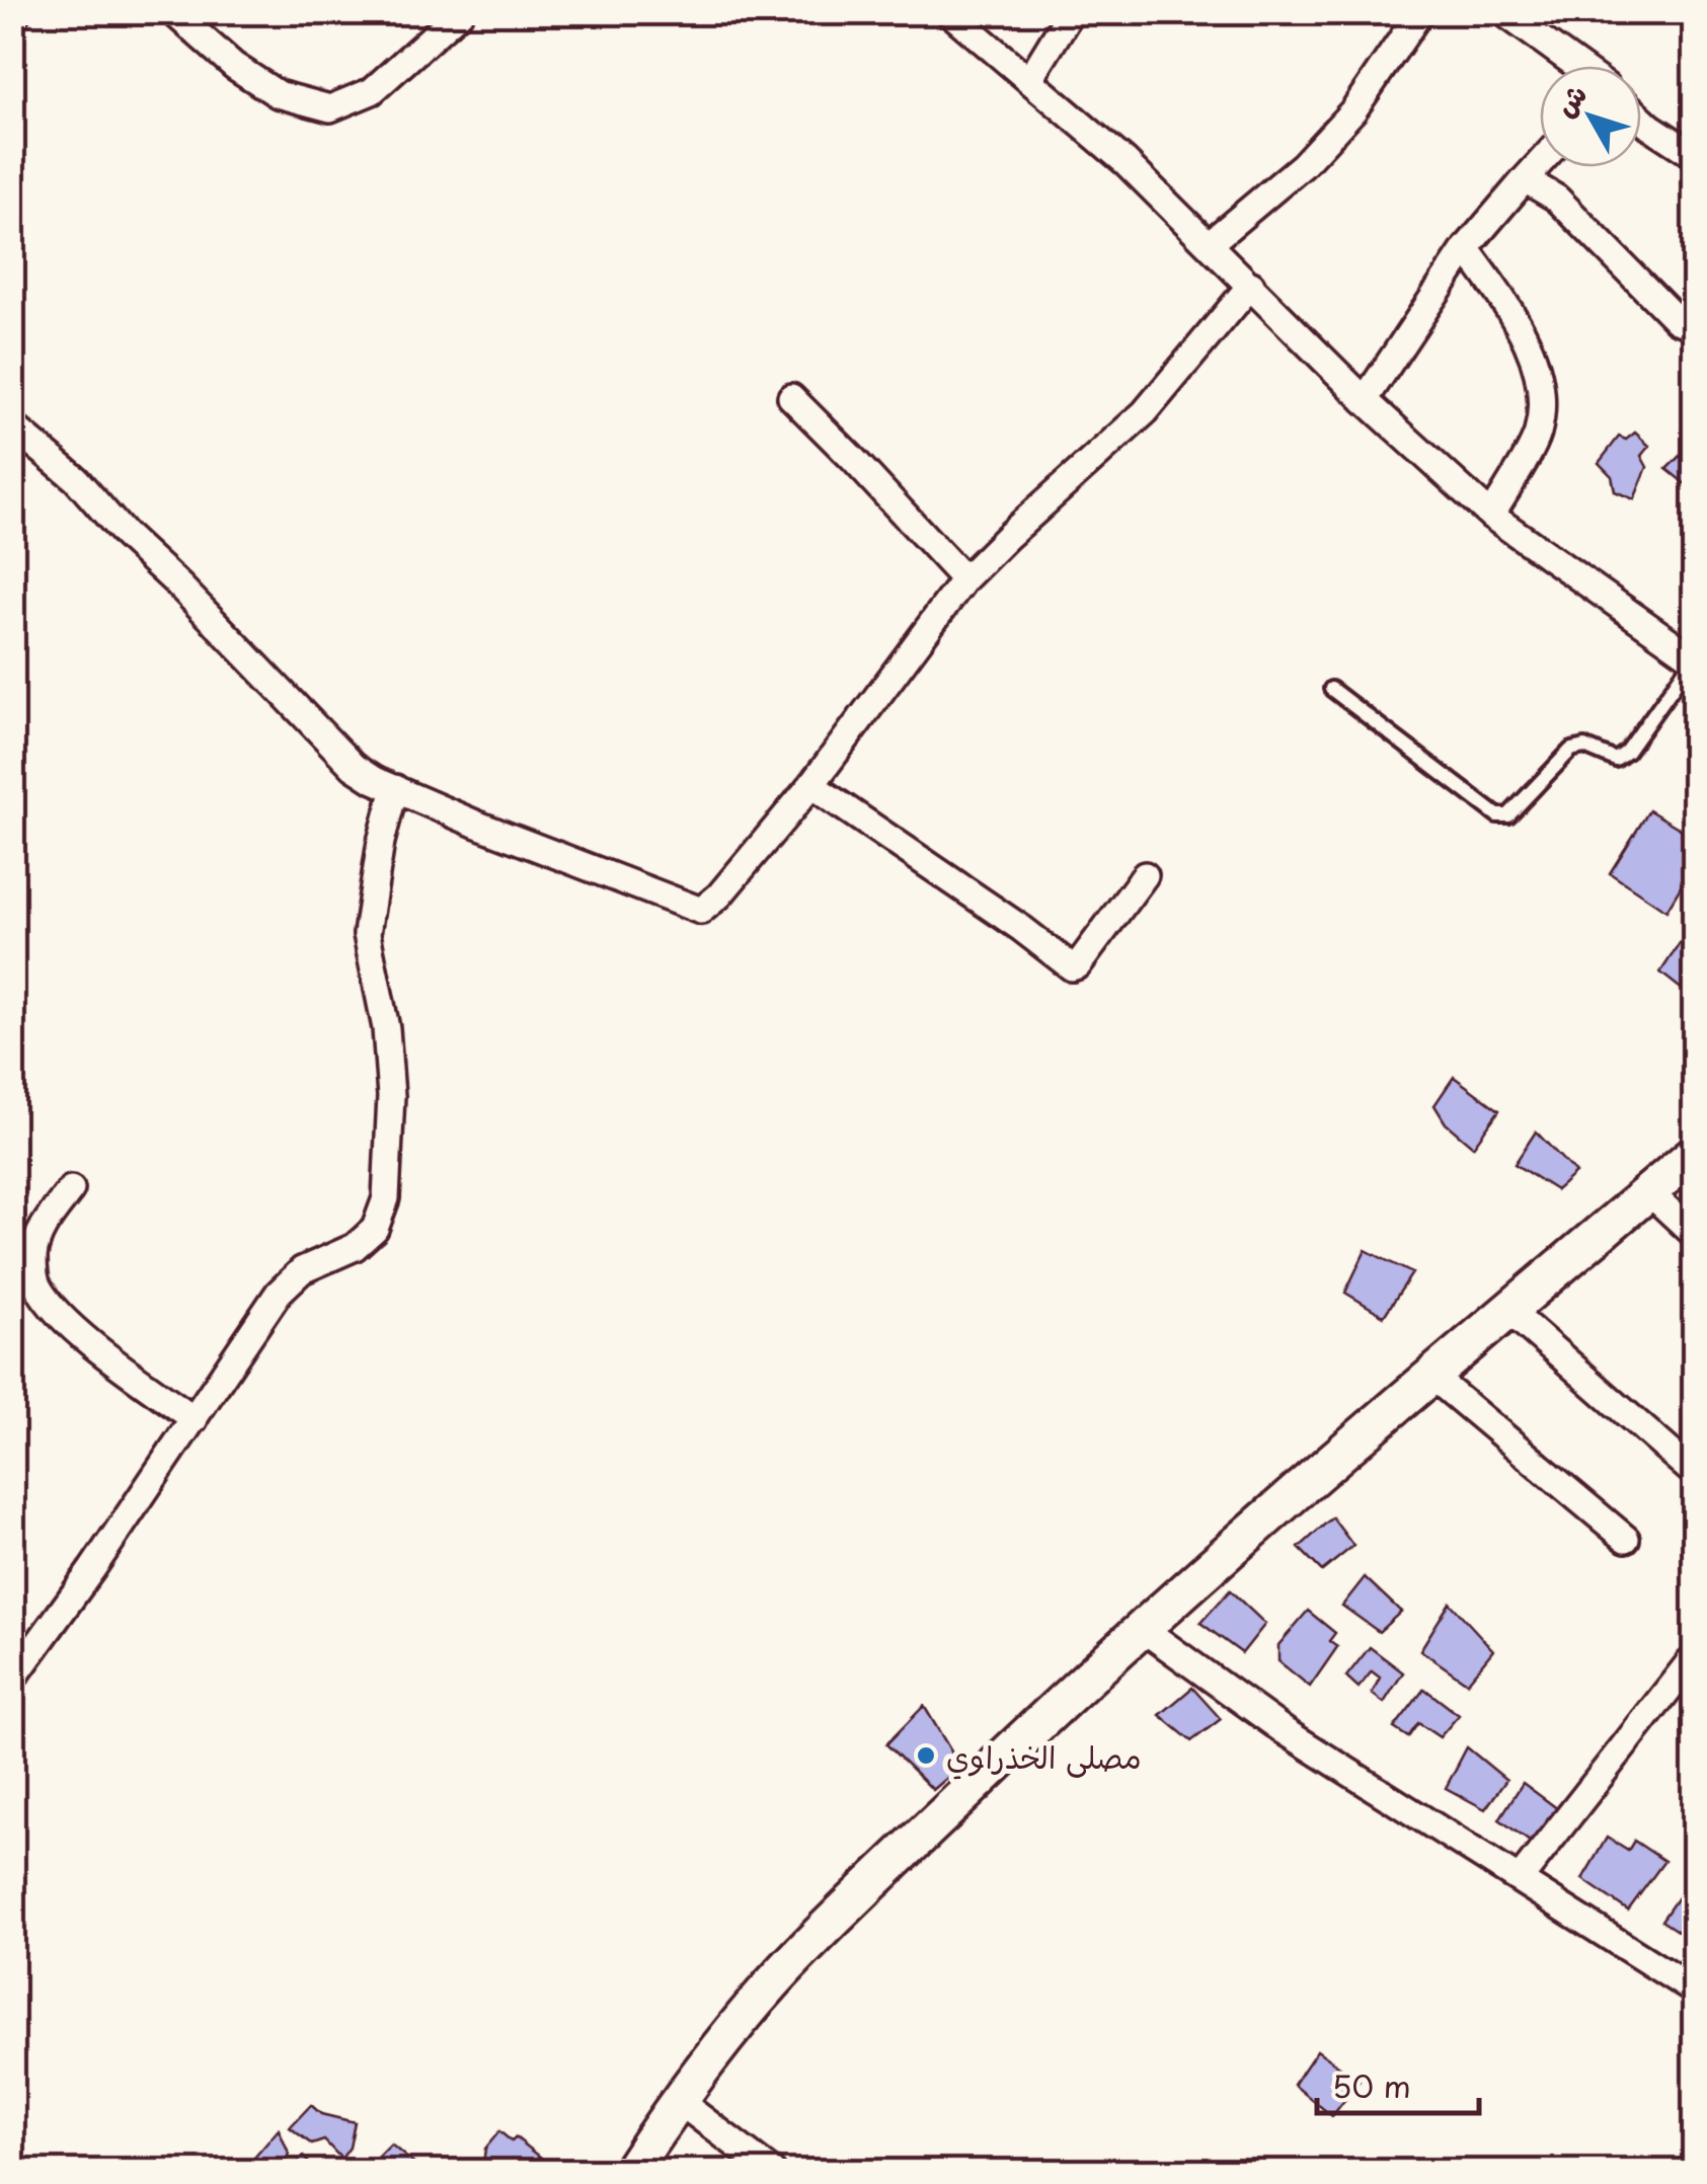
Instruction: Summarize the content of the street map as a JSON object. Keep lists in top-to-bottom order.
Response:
{
  "places": ["مصلى الخذراوي"],
  "scale_bar": "50 m",
  "north": "top left"
}
